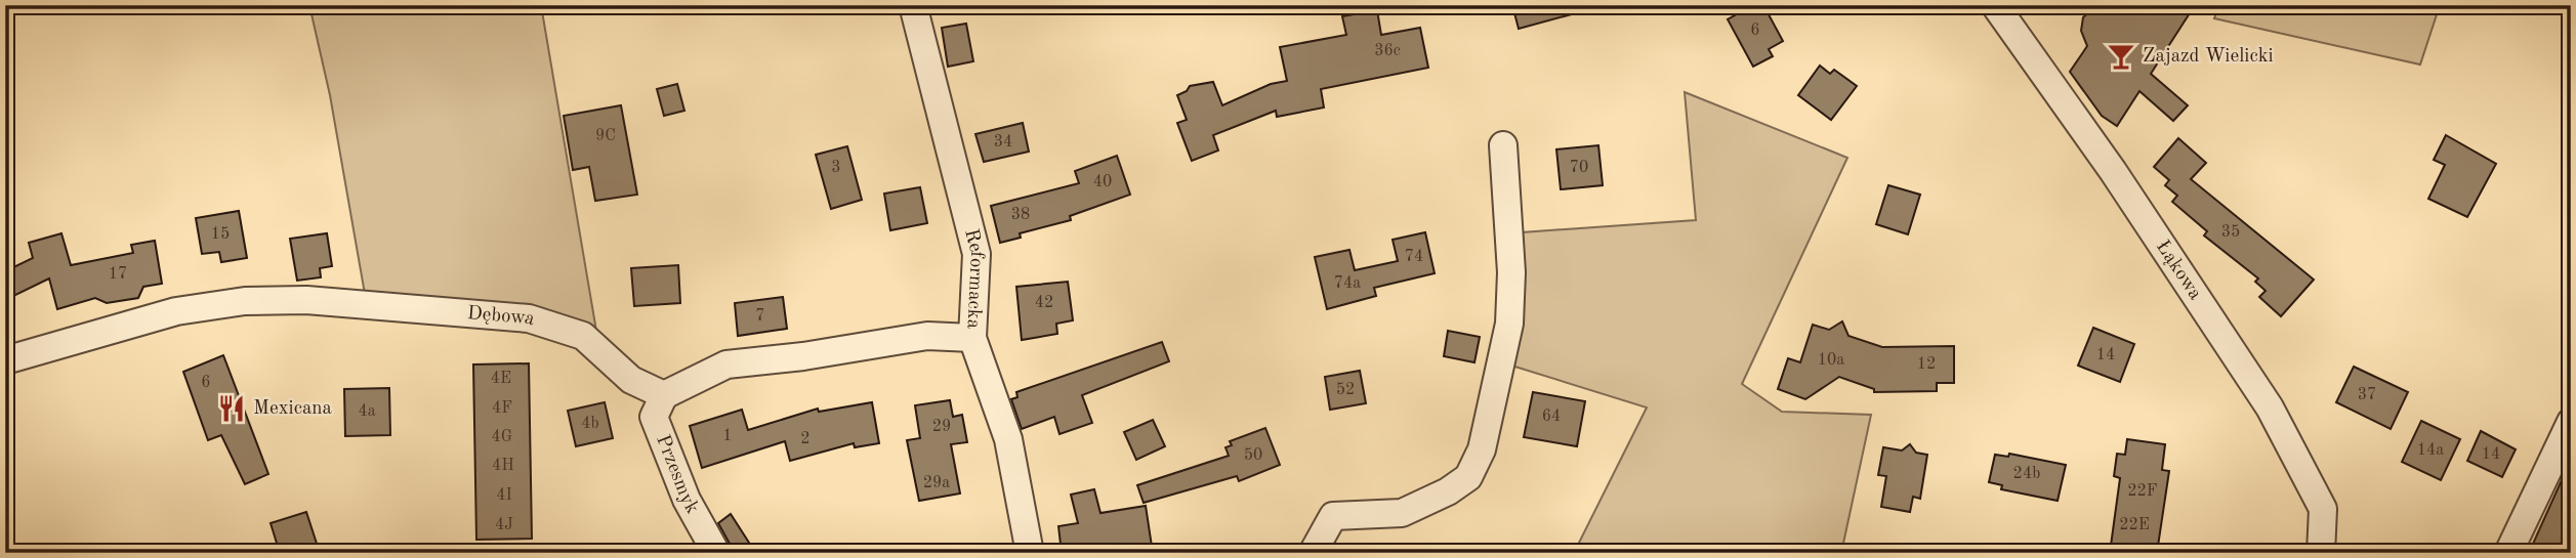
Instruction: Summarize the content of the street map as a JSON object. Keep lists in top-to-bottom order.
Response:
{
  "streets": {
    "street": [
      "Łąkowa",
      "Reformacka",
      "Dębowa",
      "Przesmyk"
    ]
  },
  "crossings": [
    ["Dębowa", "Przesmyk"]
  ],
  "places": {
    "bar": ["Zajazd Wielicki"],
    "restaurant": ["Mexicana"]
  },
  "house_numbers": [
    "6",
    "36c",
    "9C",
    "34",
    "3",
    "70",
    "40",
    "38",
    "35",
    "15",
    "74",
    "17",
    "74a",
    "42",
    "7",
    "14",
    "10a",
    "12",
    "4E",
    "6",
    "52",
    "37",
    "4F",
    "4a",
    "64",
    "4b",
    "29",
    "1",
    "4G",
    "2",
    "14a",
    "14",
    "50",
    "4H",
    "24b",
    "29a",
    "22F",
    "4I",
    "4J",
    "22E"
  ]
}
